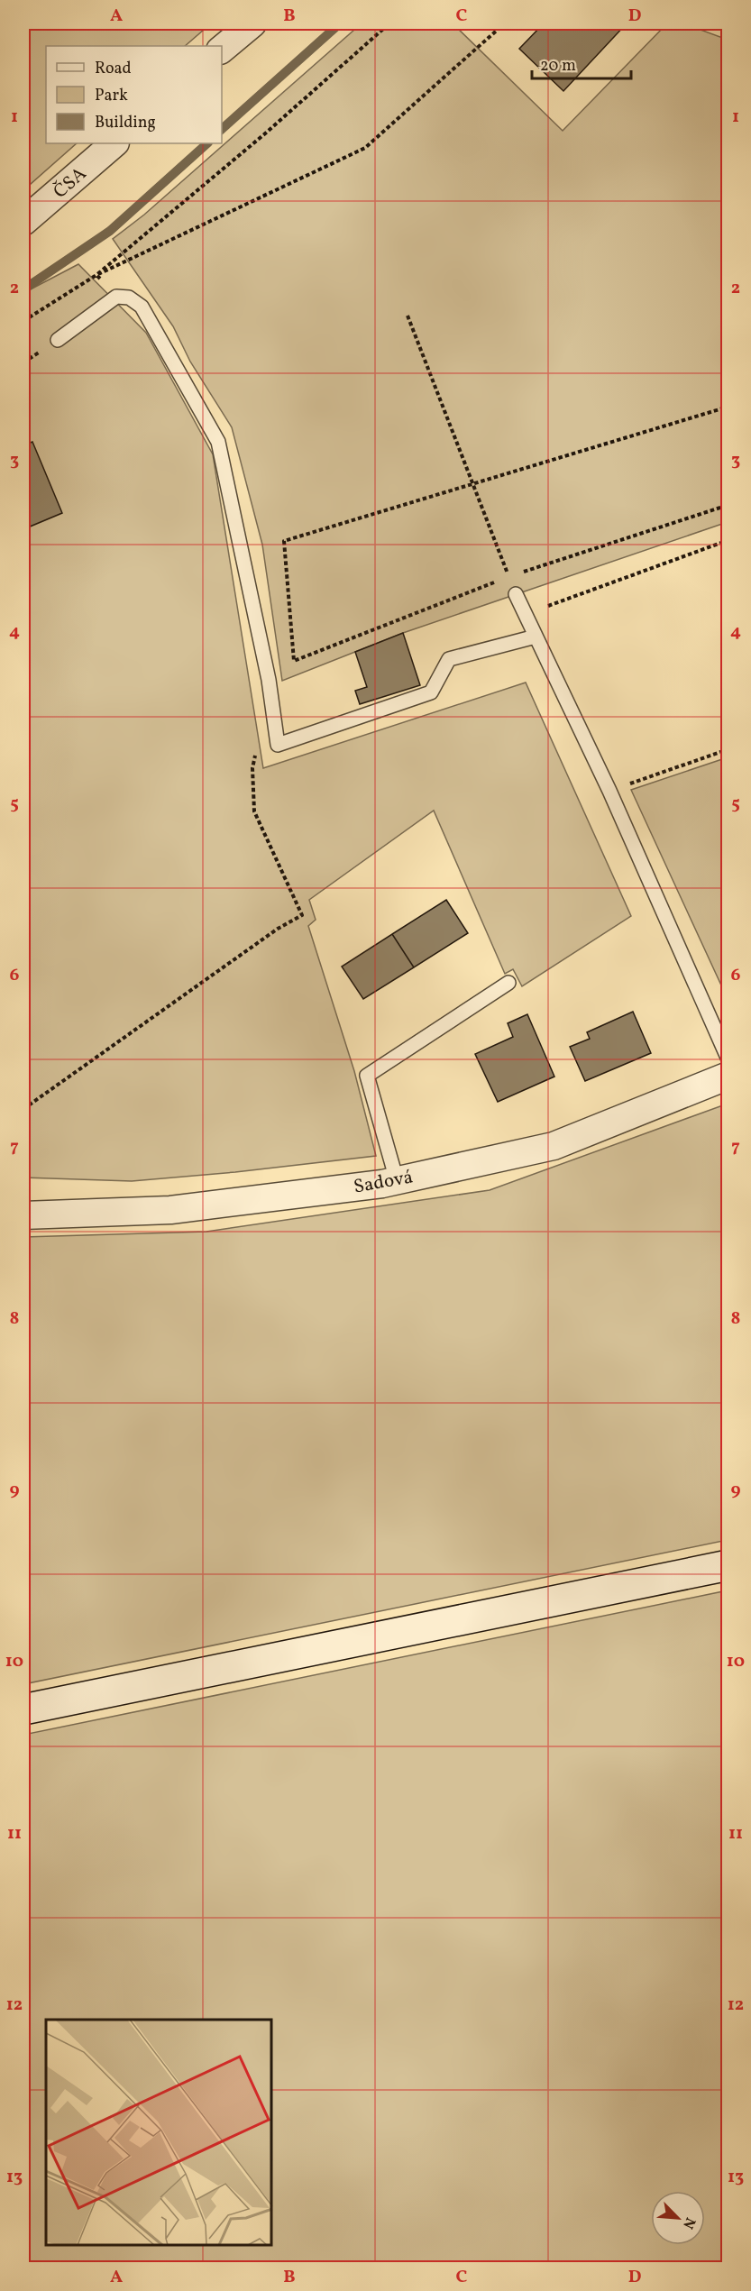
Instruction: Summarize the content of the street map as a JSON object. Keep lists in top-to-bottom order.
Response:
{
  "streets": {
    "street": ["ČSA", "Sadová"]
  },
  "legend": ["Road", "Park", "Building"],
  "scale_bar": "20 m",
  "north": "bottom right",
  "grid": {
    "columns": [
      "A",
      "B",
      "C",
      "D"
    ],
    "rows": [
      "1",
      "2",
      "3",
      "4",
      "5",
      "6",
      "7",
      "8",
      "9",
      "10",
      "11",
      "12",
      "13"
    ]
  }
}
